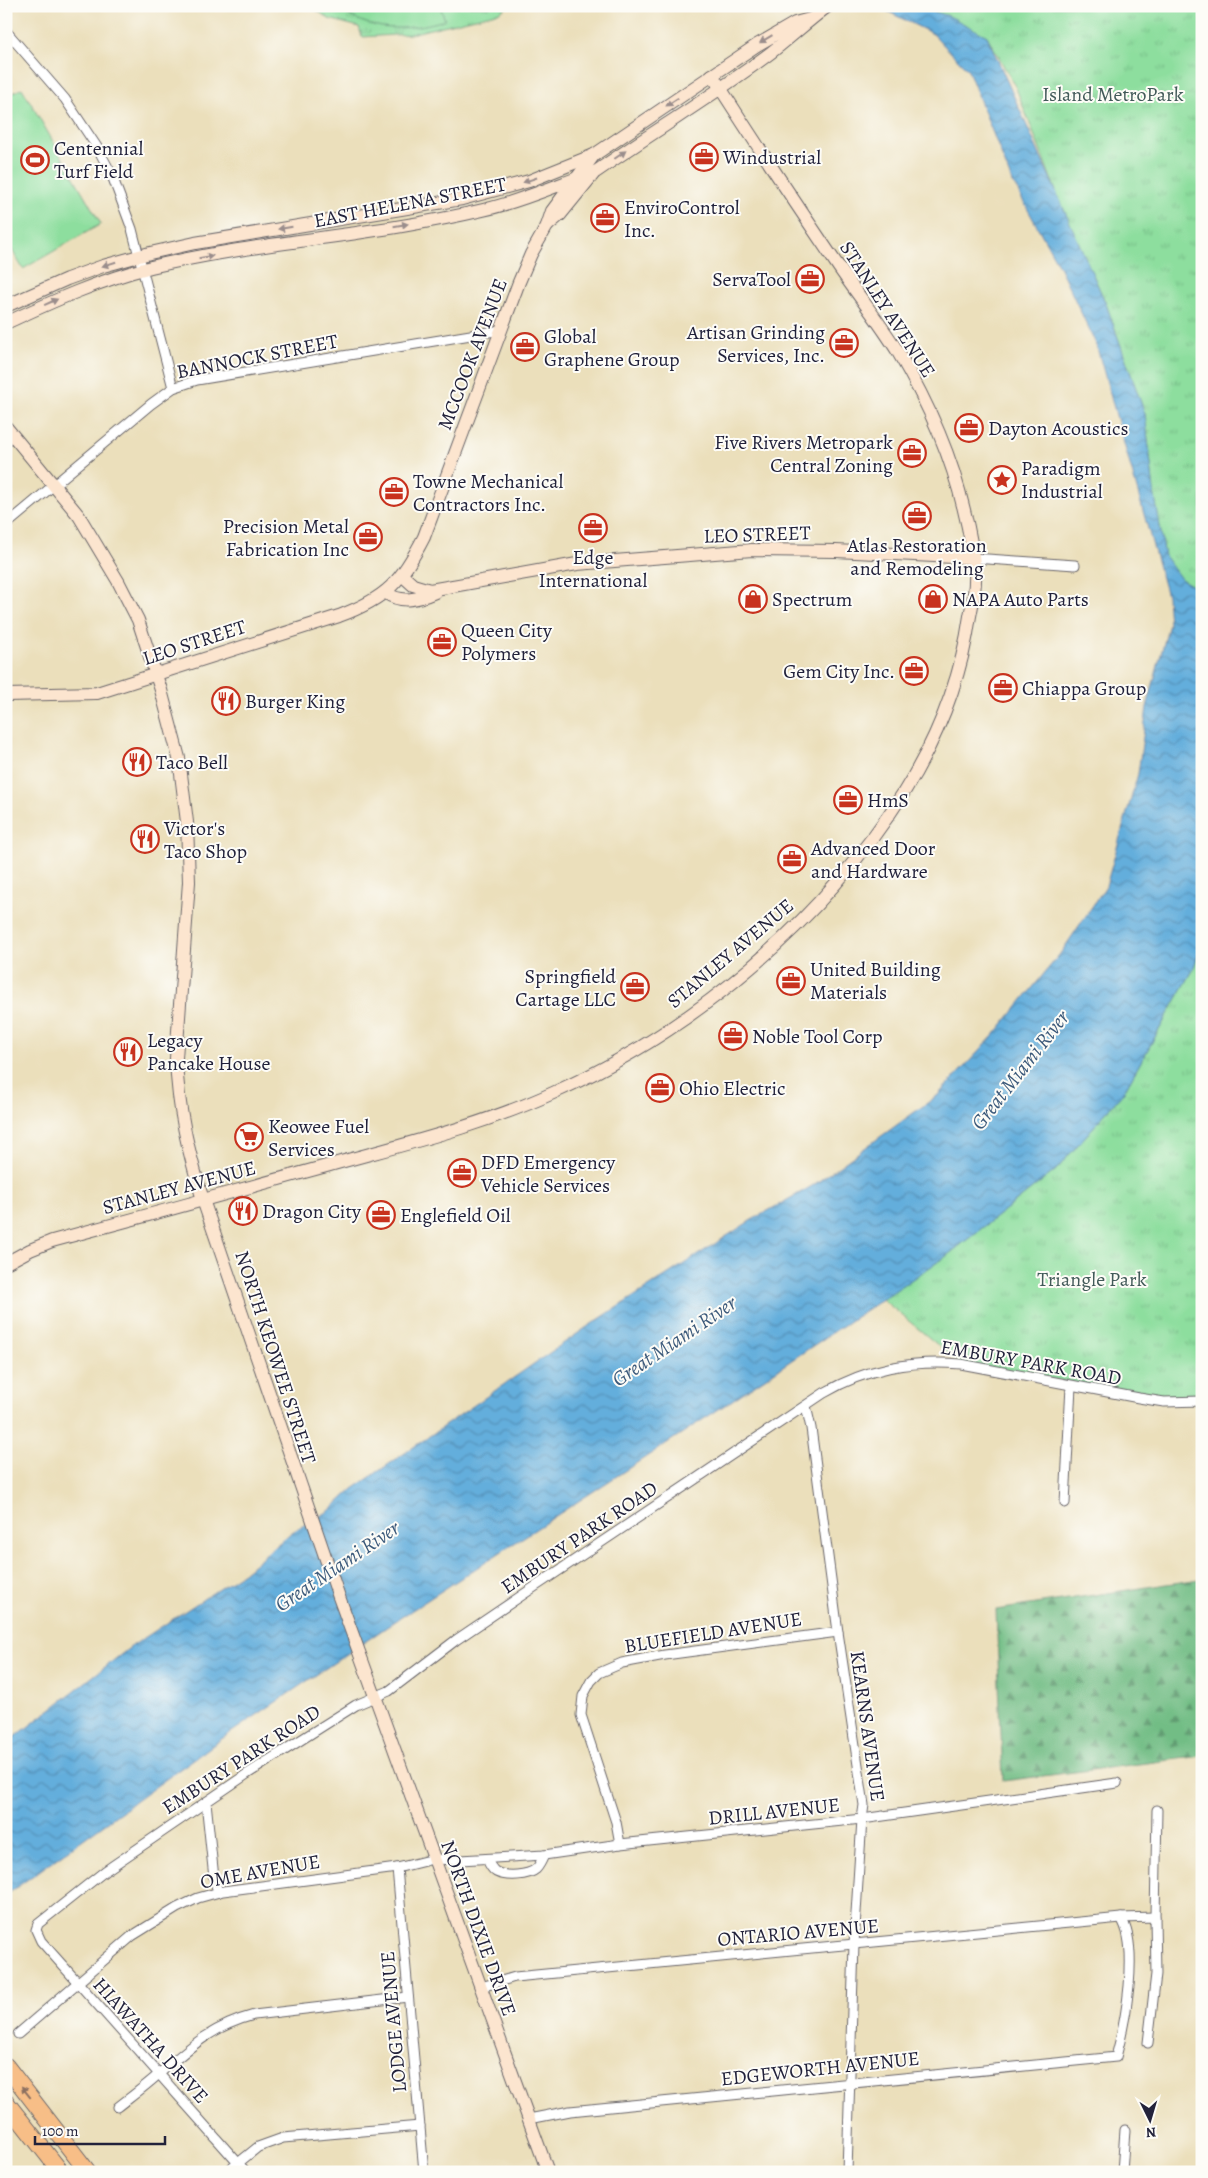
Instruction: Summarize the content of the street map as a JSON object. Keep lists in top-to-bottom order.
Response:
{
  "streets": {
    "street": [
      "EAST HELENA STREET",
      "STANLEY AVENUE",
      "MCCOOK AVENUE",
      "BANNOCK STREET",
      "LEO STREET",
      "NORTH KEOWEE STREET",
      "EMBURY PARK ROAD",
      "BLUEFIELD AVENUE",
      "KEARNS AVENUE",
      "DRILL AVENUE",
      "OME AVENUE",
      "NORTH DIXIE DRIVE",
      "ONTARIO AVENUE",
      "LODGE AVENUE",
      "HIAWATHA DRIVE",
      "EDGEWORTH AVENUE"
    ]
  },
  "crossings": [
    ["EAST HELENA STREET", "STANLEY AVENUE"],
    ["EAST HELENA STREET", "MCCOOK AVENUE"],
    ["STANLEY AVENUE", "LEO STREET"],
    ["STANLEY AVENUE", "NORTH KEOWEE STREET"],
    ["MCCOOK AVENUE", "BANNOCK STREET"],
    ["MCCOOK AVENUE", "LEO STREET"],
    ["BANNOCK STREET", "NORTH KEOWEE STREET"],
    ["LEO STREET", "NORTH KEOWEE STREET"],
    ["NORTH KEOWEE STREET", "EMBURY PARK ROAD"],
    ["NORTH KEOWEE STREET", "NORTH DIXIE DRIVE"],
    ["EMBURY PARK ROAD", "KEARNS AVENUE"],
    ["EMBURY PARK ROAD", "NORTH DIXIE DRIVE"],
    ["EMBURY PARK ROAD", "HIAWATHA DRIVE"],
    ["BLUEFIELD AVENUE", "KEARNS AVENUE"],
    ["BLUEFIELD AVENUE", "DRILL AVENUE"],
    ["KEARNS AVENUE", "DRILL AVENUE"],
    ["KEARNS AVENUE", "ONTARIO AVENUE"],
    ["KEARNS AVENUE", "EDGEWORTH AVENUE"],
    ["DRILL AVENUE", "OME AVENUE"],
    ["DRILL AVENUE", "NORTH DIXIE DRIVE"],
    ["OME AVENUE", "NORTH DIXIE DRIVE"],
    ["OME AVENUE", "LODGE AVENUE"],
    ["OME AVENUE", "HIAWATHA DRIVE"],
    ["NORTH DIXIE DRIVE", "ONTARIO AVENUE"],
    ["NORTH DIXIE DRIVE", "EDGEWORTH AVENUE"],
    ["ONTARIO AVENUE", "EDGEWORTH AVENUE"]
  ],
  "water": ["Great Miami River"],
  "parks": ["Island MetroPark", "Triangle Park"],
  "places": {
    "office": [
      "Windustrial",
      "EnviroControl Inc.",
      "ServaTool",
      "Artisan Grinding Services, Inc.",
      "Global Graphene Group",
      "Dayton Acoustics",
      "Five Rivers Metropark Central Zoning",
      "Towne Mechanical Contractors Inc.",
      "Atlas Restoration and Remodeling",
      "Edge International",
      "Precision Metal Fabrication Inc",
      "Queen City Polymers",
      "Gem City Inc.",
      "Chiappa Group",
      "HmS",
      "Advanced Door and Hardware",
      "United Building Materials",
      "Springfield Cartage LLC",
      "Noble Tool Corp",
      "Ohio Electric",
      "DFD Emergency Vehicle Services",
      "Englefield Oil"
    ],
    "sports": ["Centennial Turf Field"],
    "place": ["Paradigm Industrial"],
    "shop": ["Spectrum", "NAPA Auto Parts"],
    "restaurant": [
      "Burger King",
      "Taco Bell",
      "Victor's Taco Shop",
      "Legacy Pancake House",
      "Dragon City"
    ],
    "supermarket": ["Keowee Fuel Services"]
  },
  "scale_bar": "100 m",
  "north": "bottom"
}
